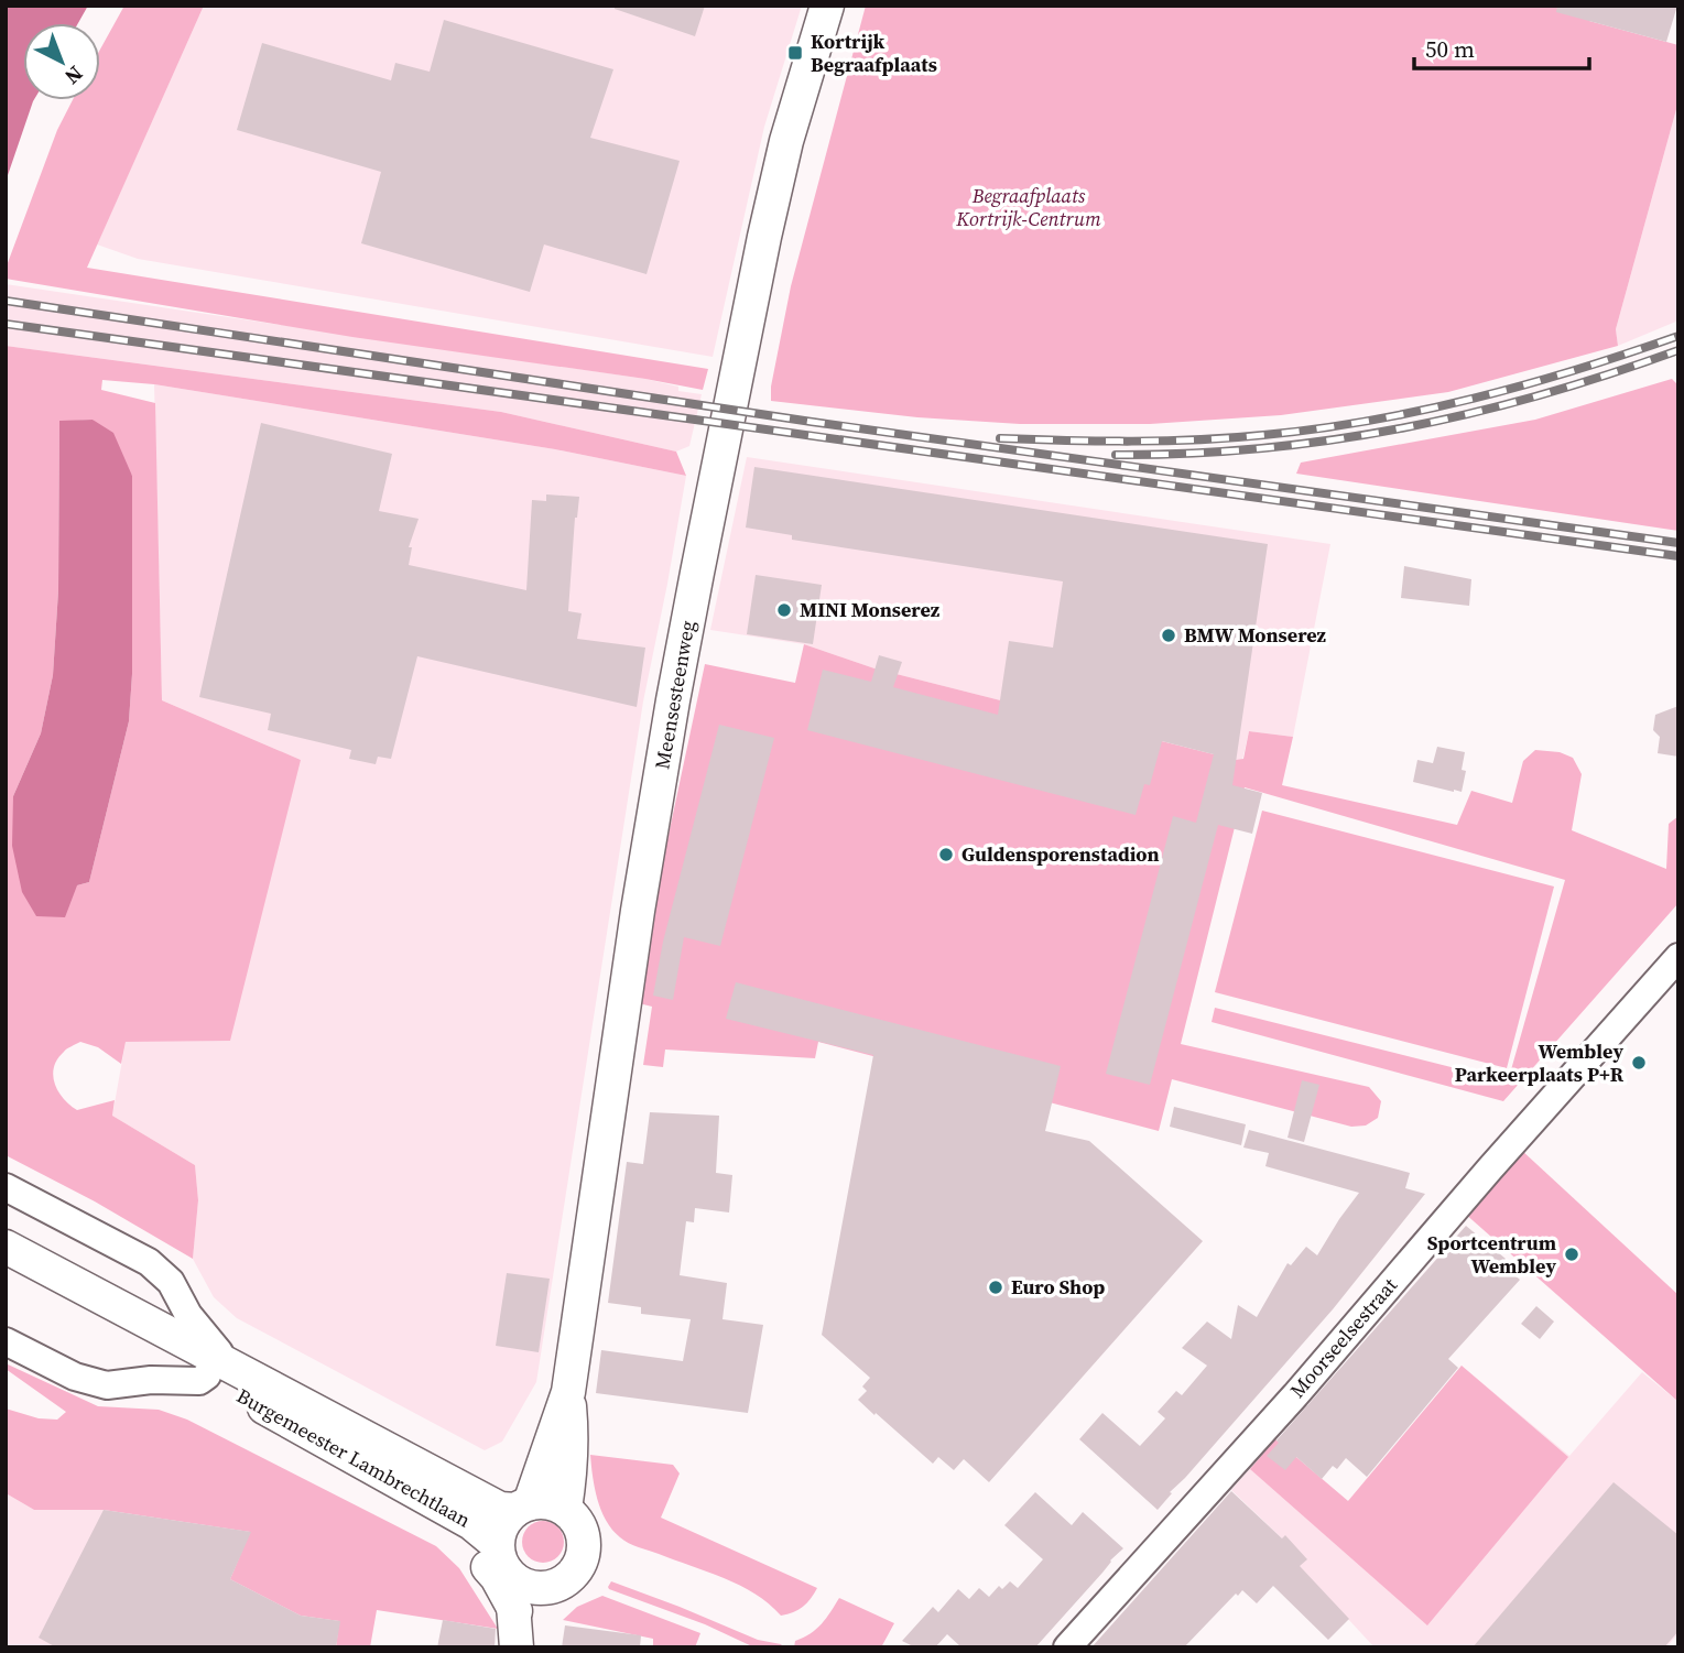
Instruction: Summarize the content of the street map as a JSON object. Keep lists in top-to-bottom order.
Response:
{
  "streets": {
    "main road": ["Meensesteenweg", "Burgemeester Lambrechtlaan"],
    "street": ["Moorseelsestraat"]
  },
  "crossings": [
    ["Meensesteenweg", "Burgemeester Lambrechtlaan"]
  ],
  "parks": ["Begraafplaats Kortrijk-Centrum"],
  "places": {
    "transit": ["Kortrijk Begraafplaats"],
    "other": [
      "MINI Monserez",
      "BMW Monserez",
      "Guldensporenstadion",
      "Wembley Parkeerplaats P+R",
      "Sportcentrum Wembley",
      "Euro Shop"
    ]
  },
  "scale_bar": "50 m",
  "north": "bottom right"
}
